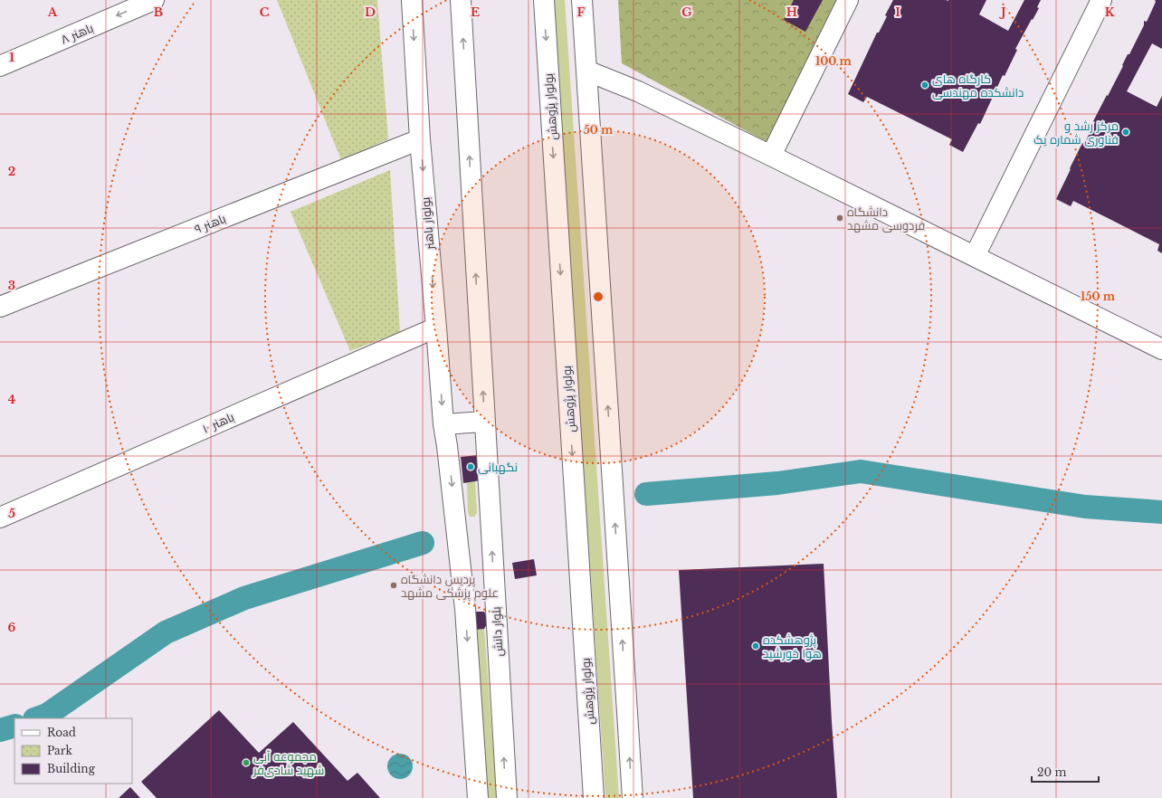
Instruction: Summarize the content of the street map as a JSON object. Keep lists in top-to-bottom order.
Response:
{
  "streets": {
    "street": [
      "باهنر ۸",
      "بولوار پژوهش",
      "باهنر ۹",
      "بولوار باهنر",
      "باهنر ۱۰",
      "بلوار دانش"
    ]
  },
  "crossings": [
    ["باهنر ۹", "بولوار باهنر"],
    ["بولوار باهنر", "باهنر ۱۰"]
  ],
  "one_way": ["باهنر ۸"],
  "places": [
    "کارگاه های دانشکده مهندسی",
    "مرکز رشد و فناوری شماره یک",
    "دانشگاه فردوسی مشهد",
    "نگهبانی",
    "پردیس دانشگاه علوم پزشکی مشهد",
    "پژوهشکده هوا خورشید",
    "مجموعه آبی شهید شادی‌فر"
  ],
  "legend": ["Road", "Park", "Building"],
  "scale_bar": "20 m",
  "grid": {
    "columns": [
      "A",
      "B",
      "C",
      "D",
      "E",
      "F",
      "G",
      "H",
      "I",
      "J",
      "K"
    ],
    "rows": [
      "1",
      "2",
      "3",
      "4",
      "5",
      "6"
    ]
  },
  "rings": ["100 m", "50 m", "150 m"]
}
